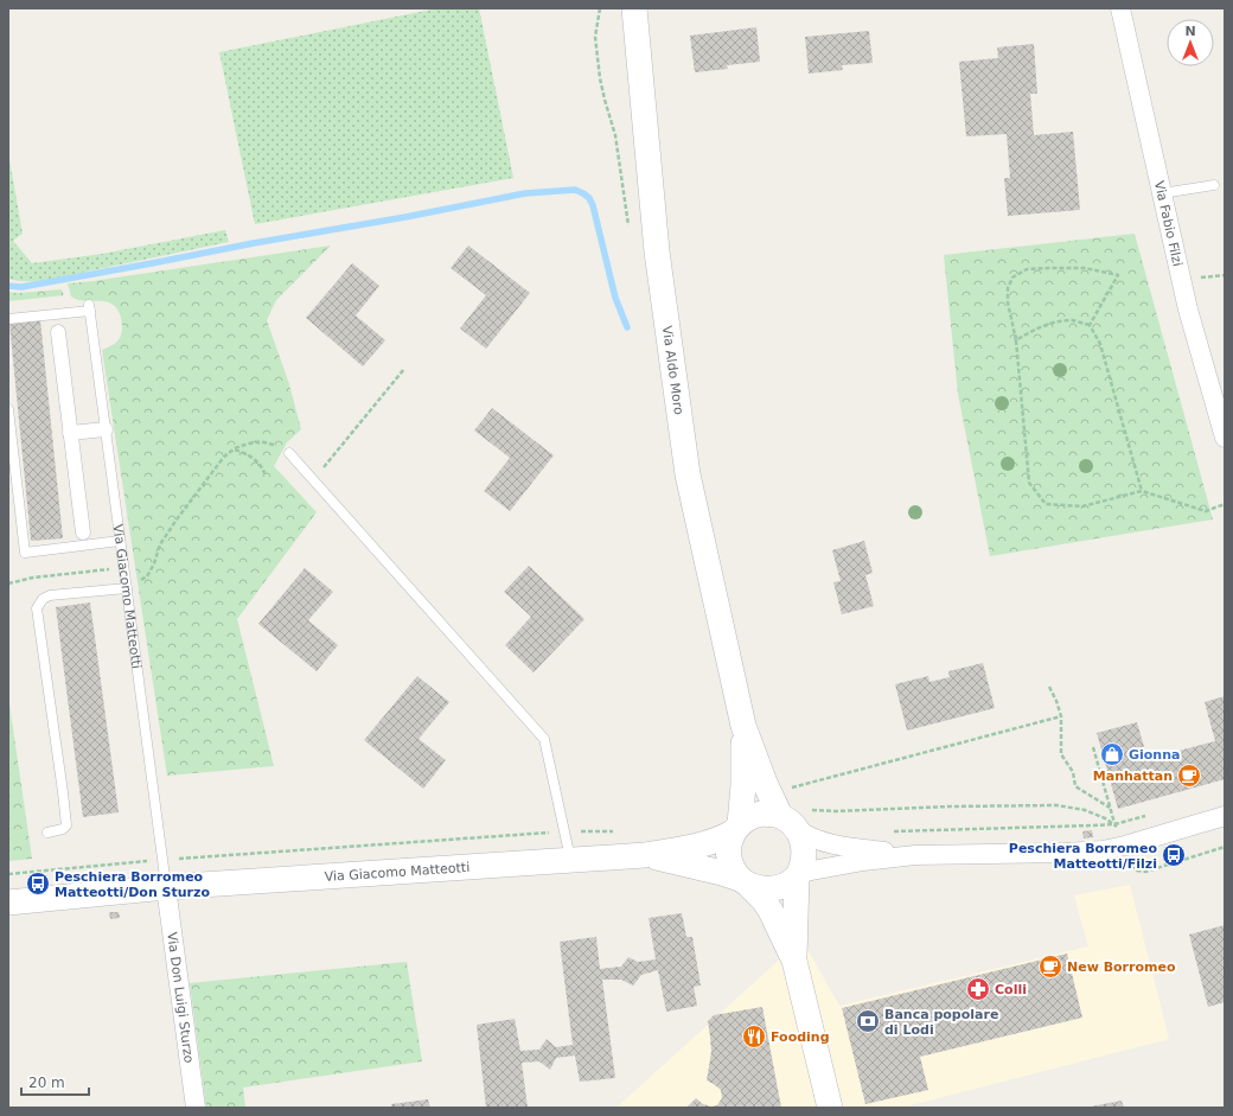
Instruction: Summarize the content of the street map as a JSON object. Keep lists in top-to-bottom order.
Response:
{
  "streets": {
    "street": [
      "Via Fabio Filzi",
      "Via Aldo Moro",
      "Via Giacomo Matteotti",
      "Via Don Luigi Sturzo"
    ]
  },
  "crossings": [
    ["Via Aldo Moro", "Via Giacomo Matteotti"],
    ["Via Giacomo Matteotti", "Via Don Luigi Sturzo"]
  ],
  "places": {
    "shop": ["Gionna"],
    "cafe": ["Manhattan", "New Borromeo"],
    "bus stop": ["Peschiera Borromeo Matteotti/Filzi", "Peschiera Borromeo Matteotti/Don Sturzo"],
    "pharmacy": ["Colli"],
    "bank": ["Banca popolare di Lodi"],
    "restaurant": ["Fooding"]
  },
  "scale_bar": "20 m",
  "north": "top"
}
